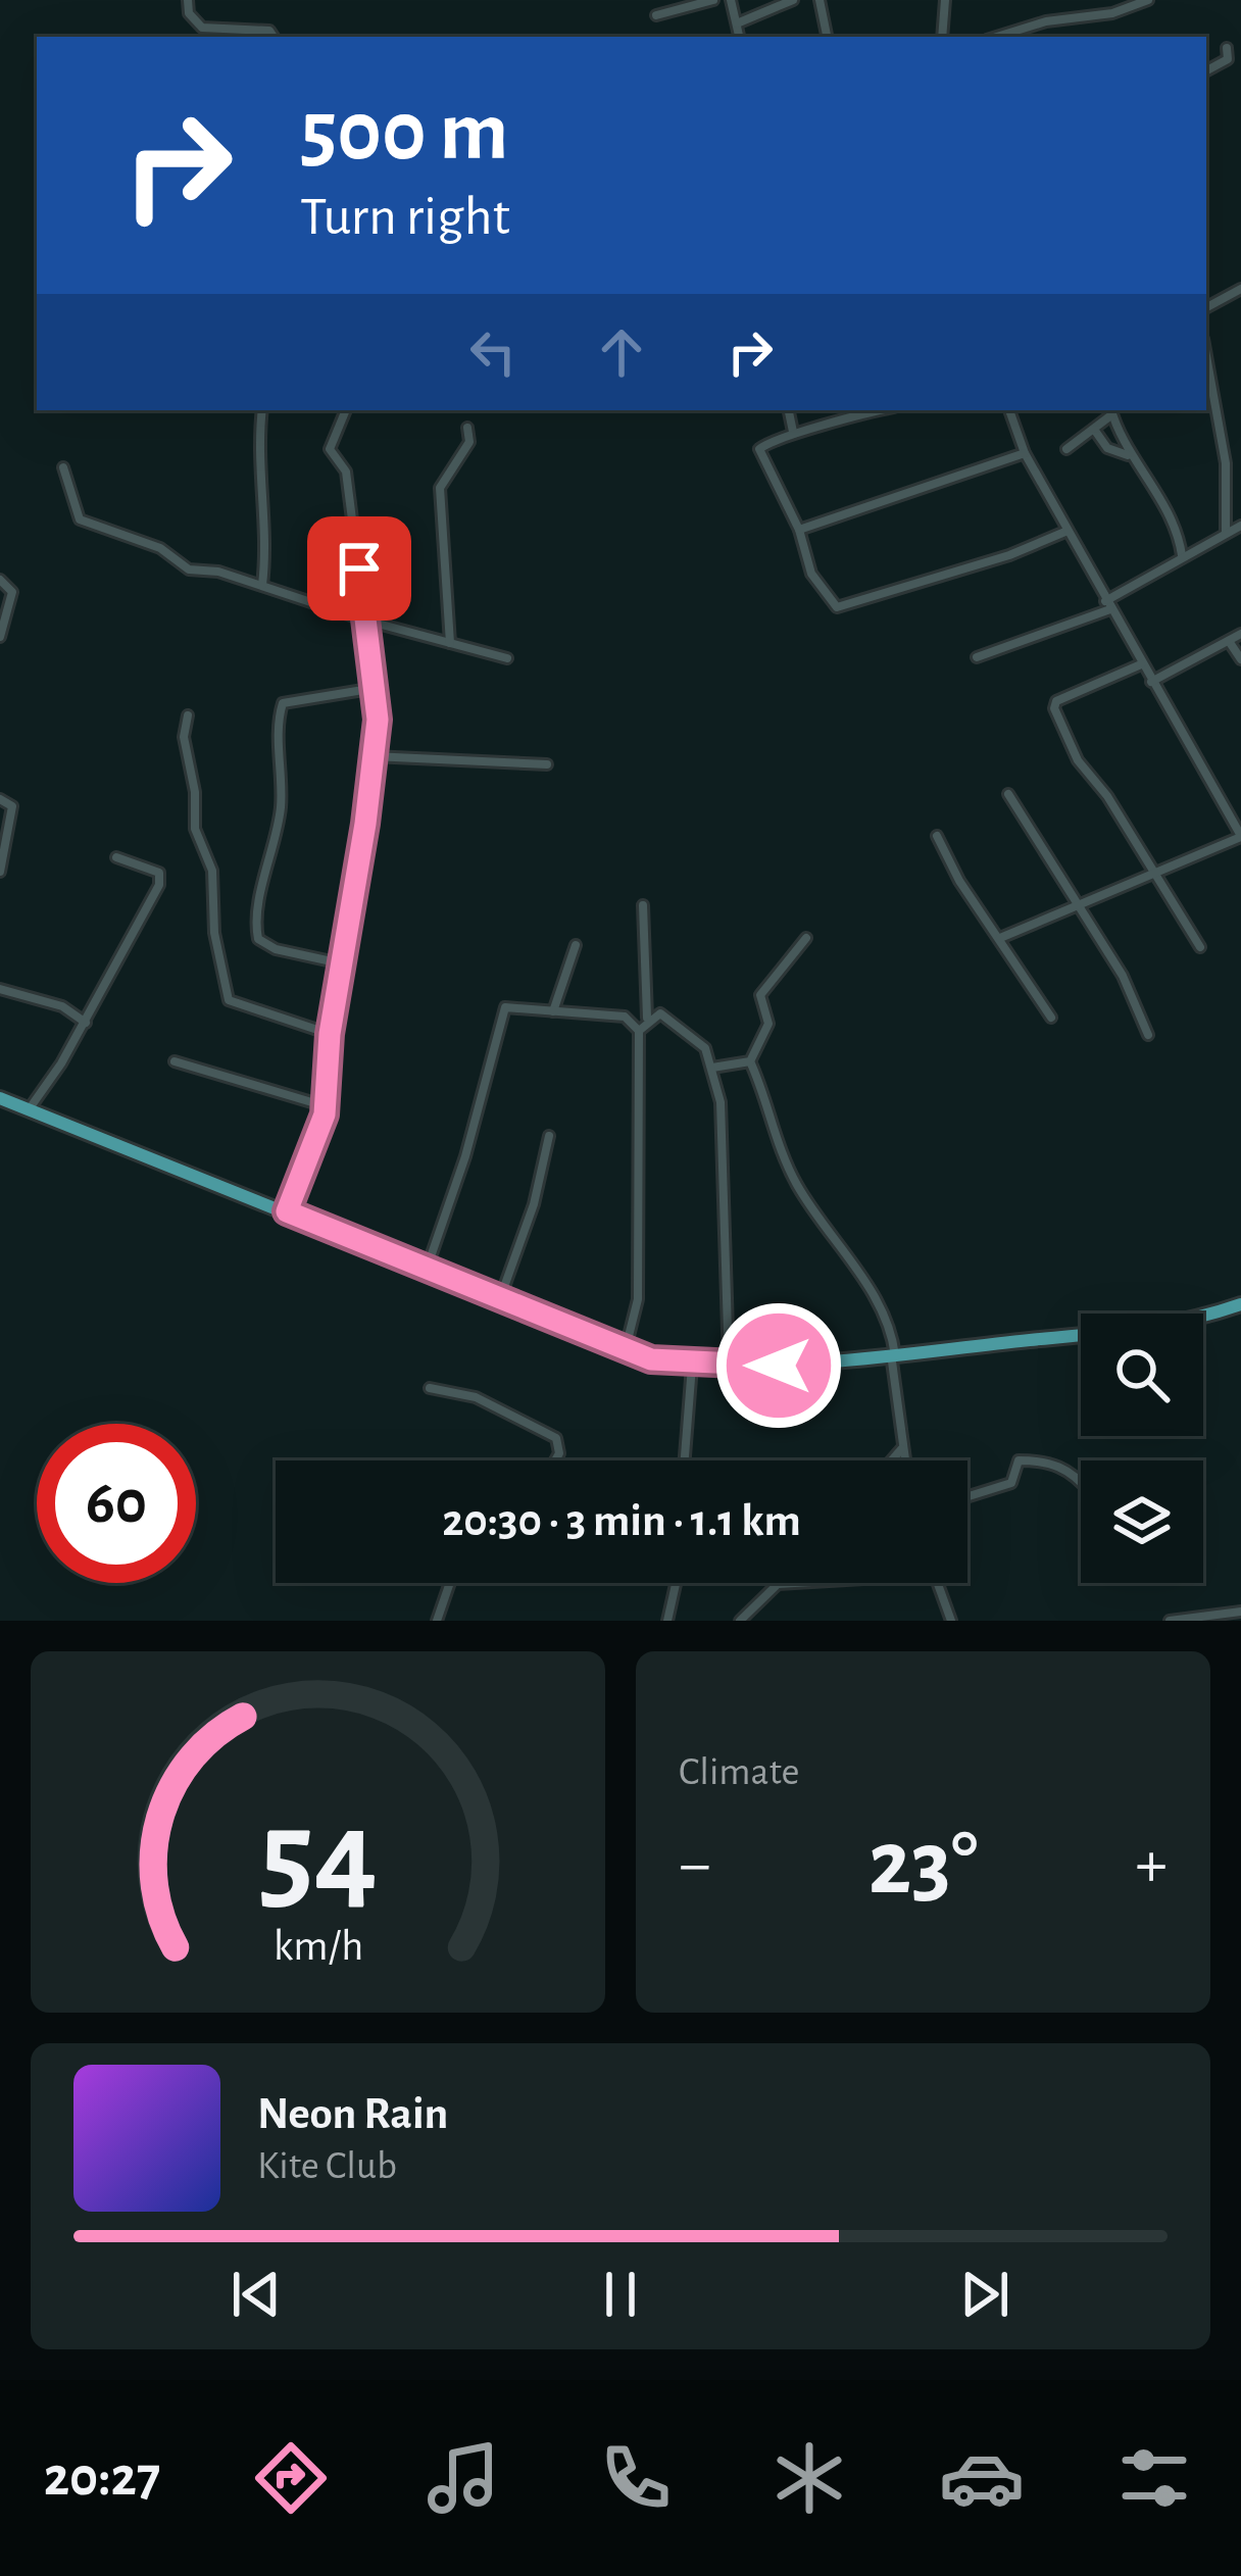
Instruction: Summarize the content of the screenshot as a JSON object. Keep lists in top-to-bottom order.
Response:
{
  "page": {
    "turn": ["500 m", "Turn right"],
    "limit": "60",
    "trip": "20:30 · 3 min · 1.1 km",
    "tile": "Climate",
    "heat": ["−", "23°", "+"],
    "song": ["Neon Rain", "Kite Club"],
    "tabs": "20:27",
    "gauge": ["54", "km/h"]
  }
}
